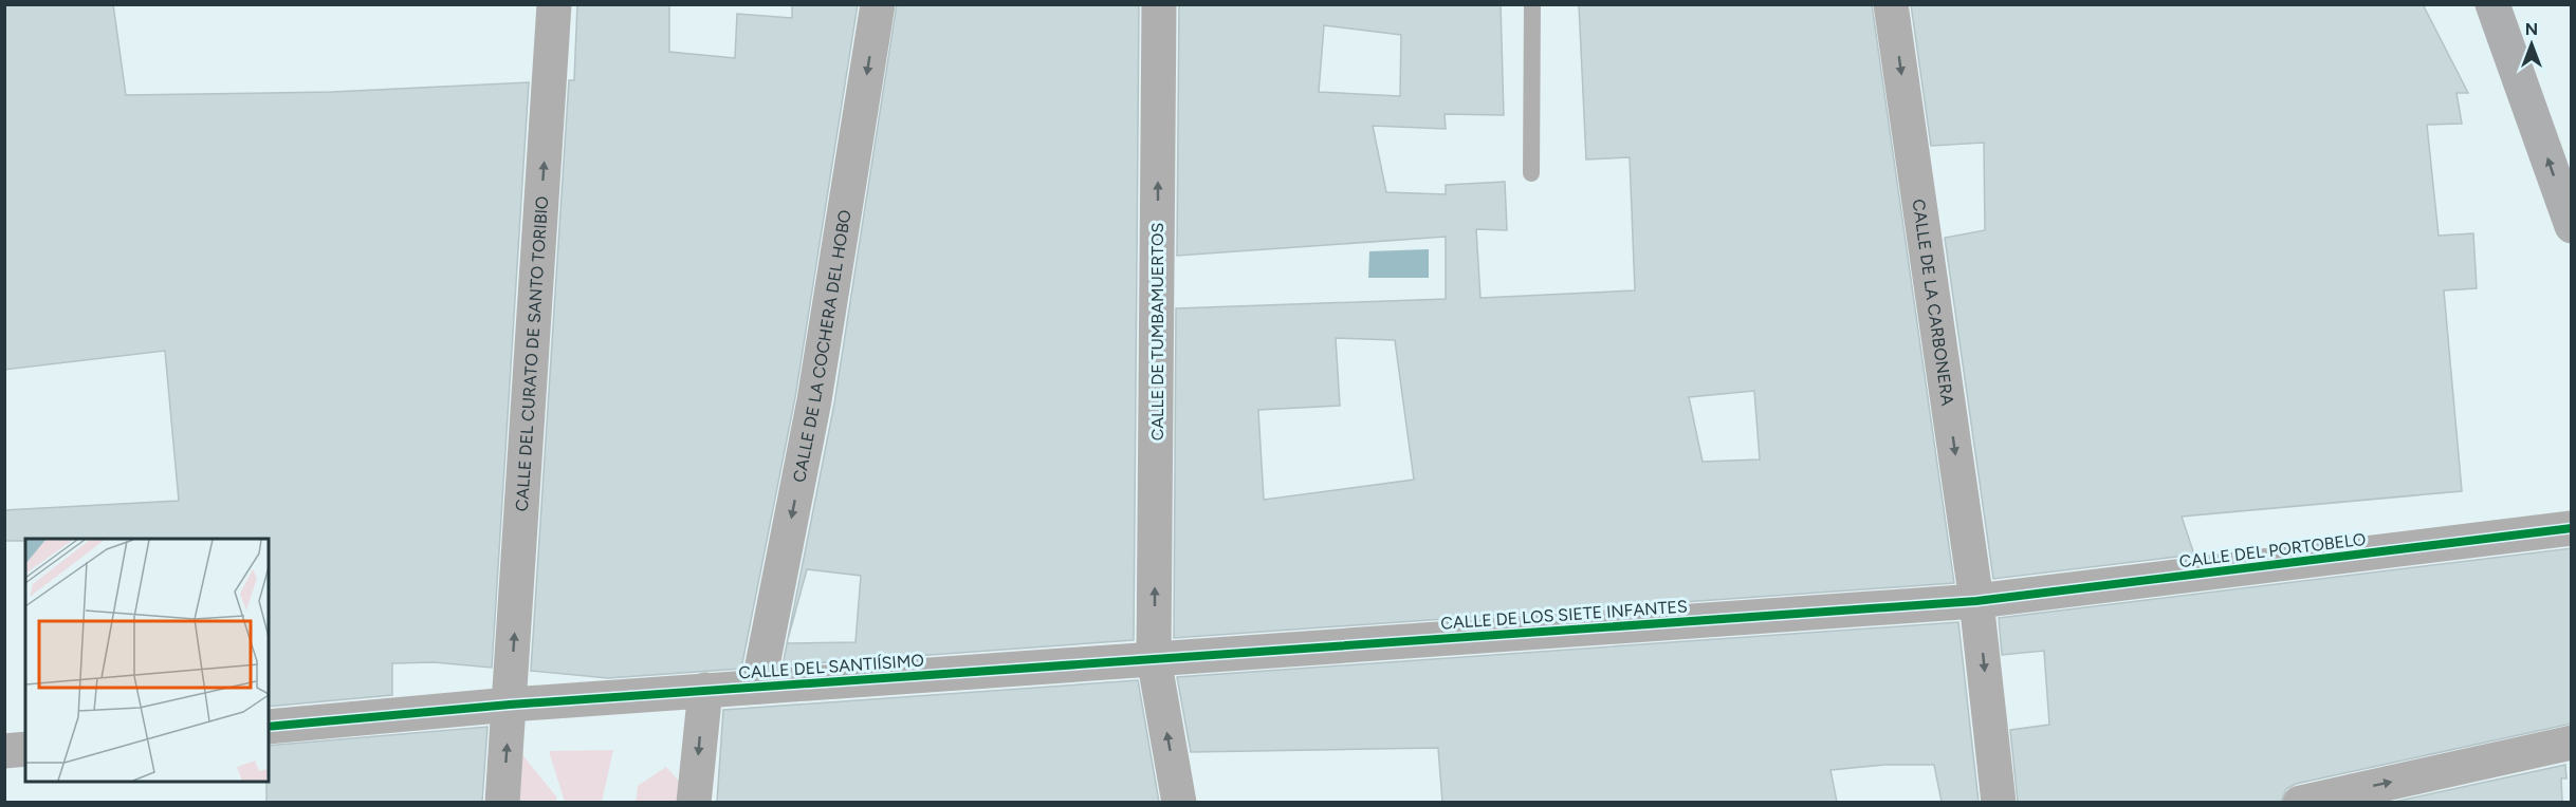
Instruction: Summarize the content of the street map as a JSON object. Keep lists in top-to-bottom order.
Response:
{
  "streets": {
    "street": [
      "CALLE DE LA CARBONERA",
      "CALLE DE TUMBAMUERTOS",
      "CALLE DE LA COCHERA DEL HOBO",
      "CALLE DEL CURATO DE SANTO TORIBIO",
      "CALLE DEL PORTOBELO",
      "CALLE DE LOS SIETE INFANTES",
      "CALLE DEL SANTIÍSIMO"
    ]
  },
  "crossings": [
    ["CALLE DE LA CARBONERA", "CALLE DEL PORTOBELO"],
    ["CALLE DE LA CARBONERA", "CALLE DE LOS SIETE INFANTES"],
    ["CALLE DE TUMBAMUERTOS", "CALLE DE LOS SIETE INFANTES"],
    ["CALLE DE TUMBAMUERTOS", "CALLE DEL SANTIÍSIMO"],
    ["CALLE DE LA COCHERA DEL HOBO", "CALLE DEL SANTIÍSIMO"],
    ["CALLE DEL CURATO DE SANTO TORIBIO", "CALLE DEL SANTIÍSIMO"],
    ["CALLE DEL PORTOBELO", "CALLE DE LOS SIETE INFANTES"],
    ["CALLE DE LOS SIETE INFANTES", "CALLE DEL SANTIÍSIMO"]
  ],
  "one_way": [
    "CALLE DE LA CARBONERA",
    "CALLE DE TUMBAMUERTOS",
    "CALLE DE LA COCHERA DEL HOBO",
    "CALLE DEL CURATO DE SANTO TORIBIO"
  ],
  "north": "top"
}
